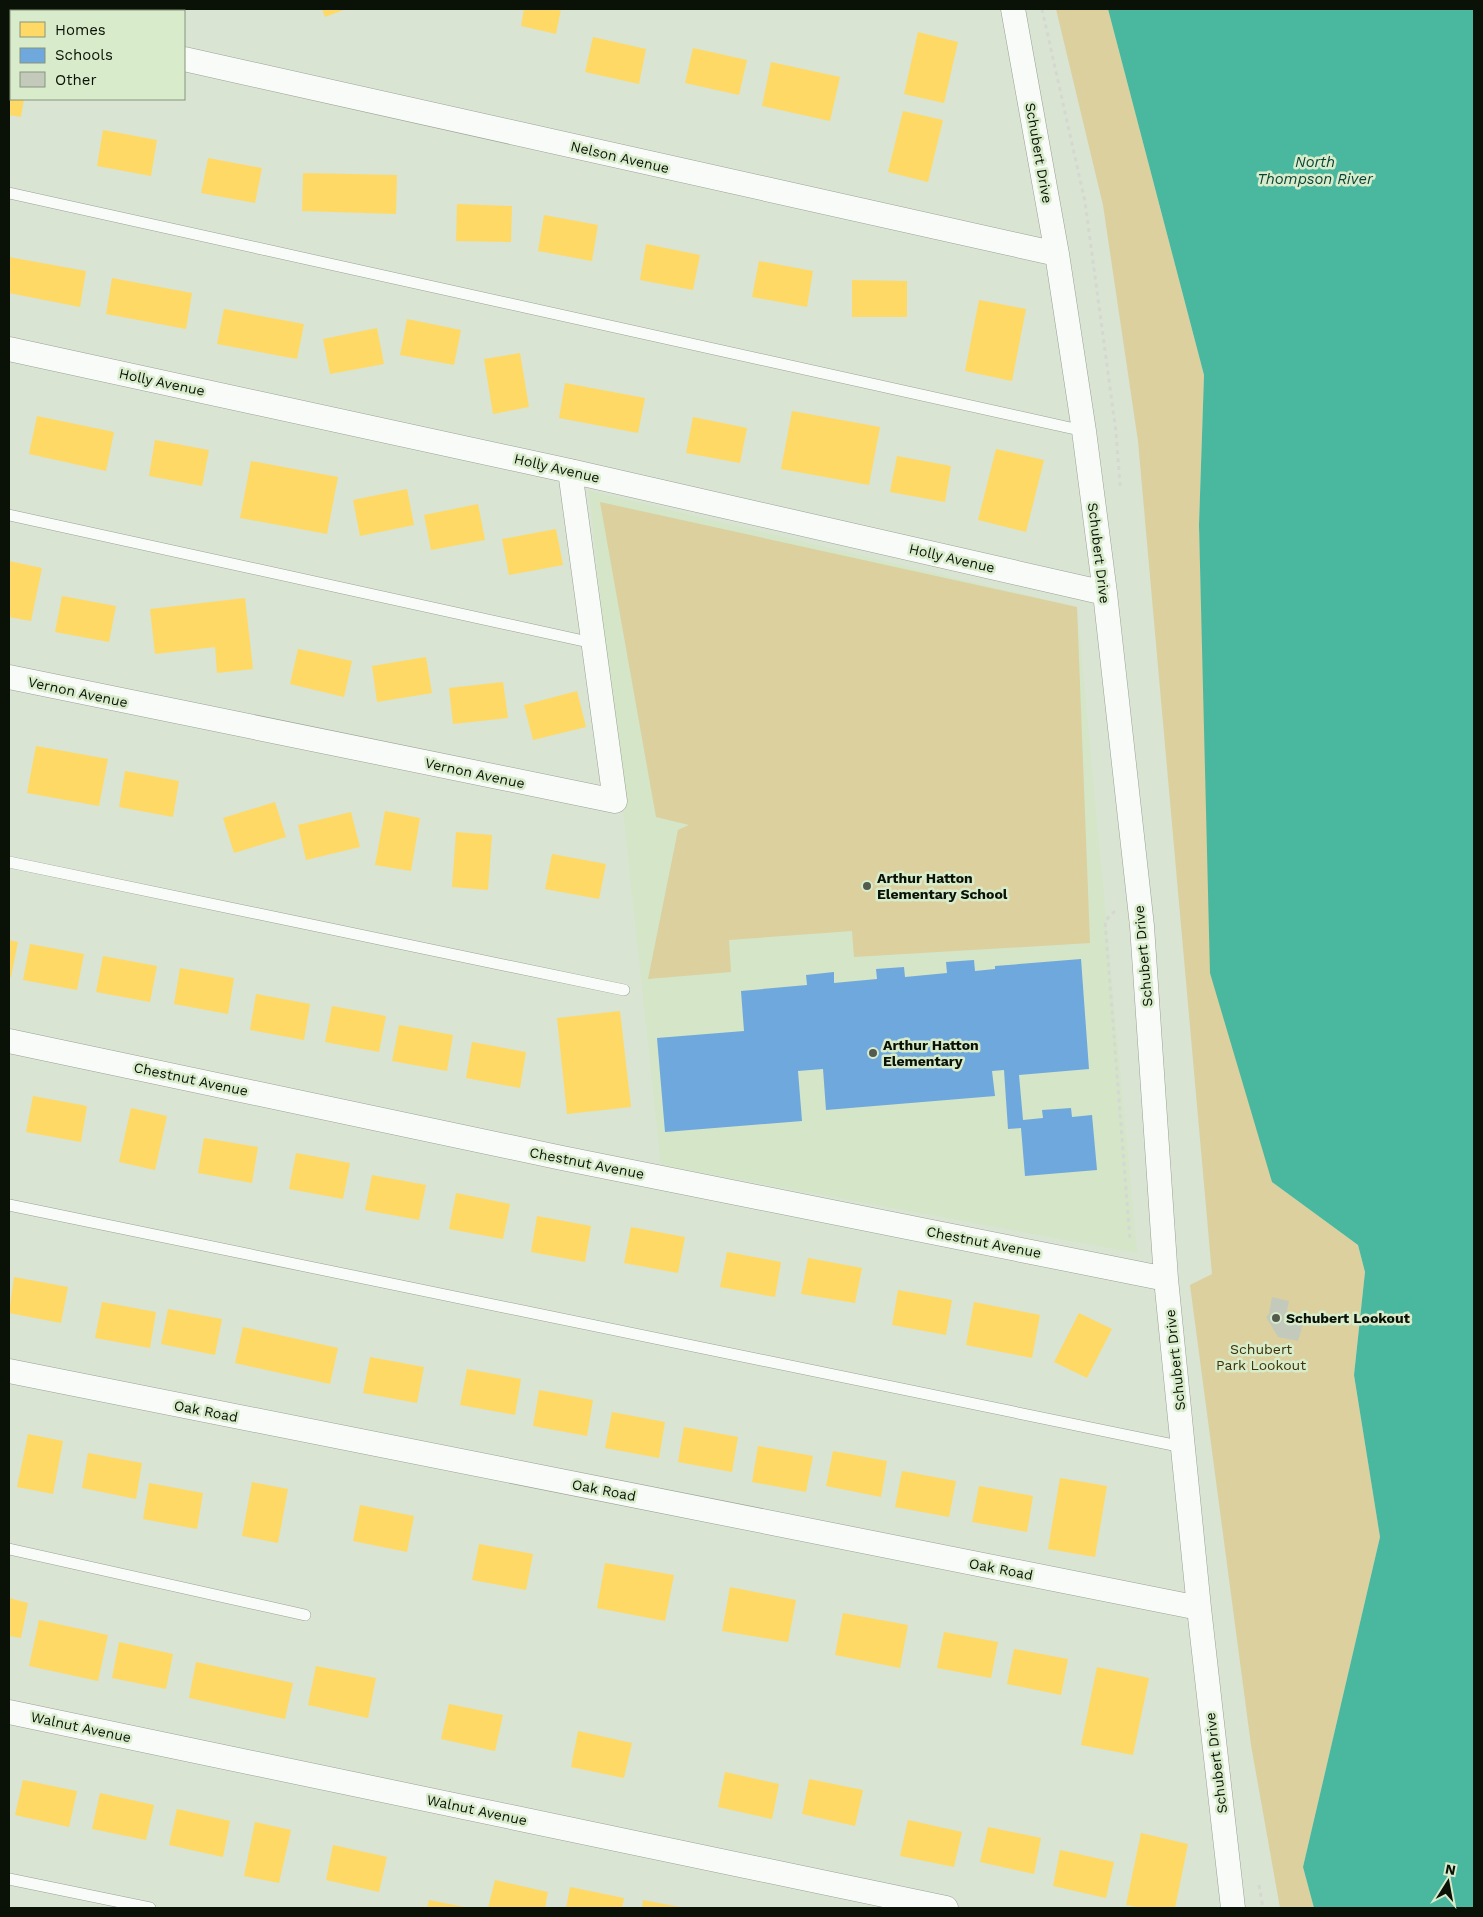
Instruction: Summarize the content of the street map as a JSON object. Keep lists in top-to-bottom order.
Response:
{
  "streets": {
    "street": [
      "Schubert Drive",
      "Nelson Avenue",
      "Holly Avenue",
      "Vernon Avenue",
      "Chestnut Avenue",
      "Oak Road",
      "Walnut Avenue"
    ]
  },
  "crossings": [
    ["Schubert Drive", "Nelson Avenue"],
    ["Schubert Drive", "Holly Avenue"],
    ["Schubert Drive", "Chestnut Avenue"],
    ["Schubert Drive", "Oak Road"],
    ["Holly Avenue", "Vernon Avenue"]
  ],
  "water": ["North Thompson River"],
  "parks": ["Schubert Park Lookout"],
  "places": ["Arthur Hatton Elementary School", "Arthur Hatton Elementary", "Schubert Lookout"],
  "legend": ["Homes", "Schools", "Other"],
  "north": "top"
}
